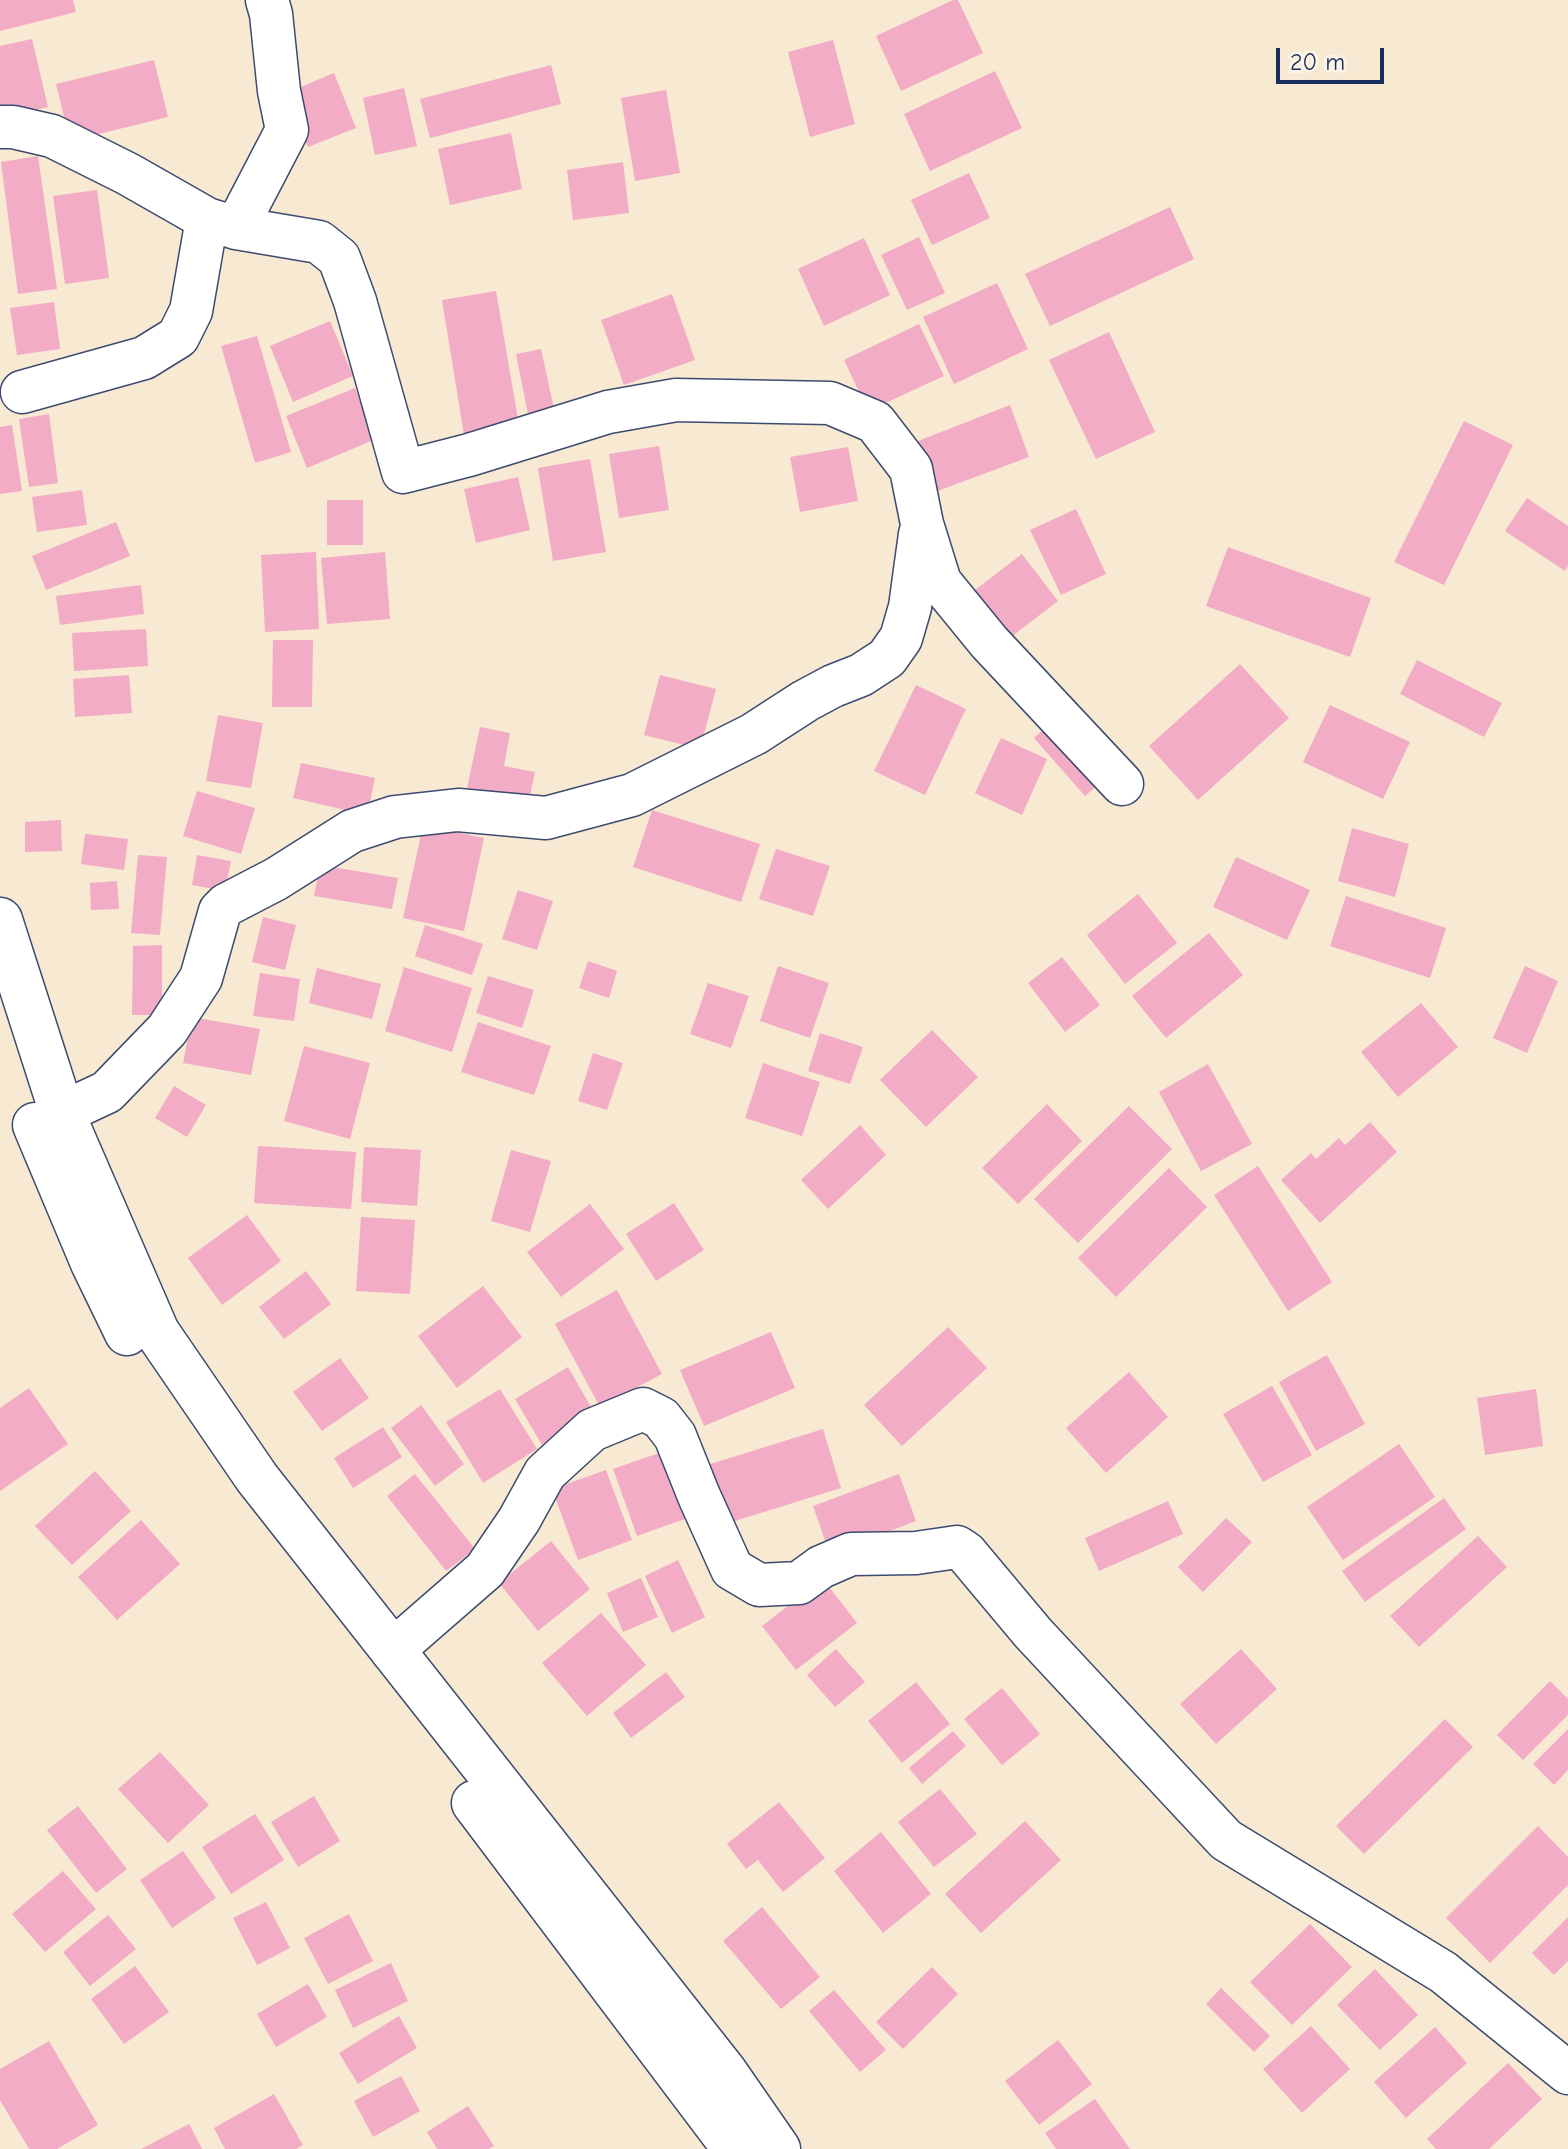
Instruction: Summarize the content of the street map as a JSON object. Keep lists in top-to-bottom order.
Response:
{
  "scale_bar": "20 m"
}
